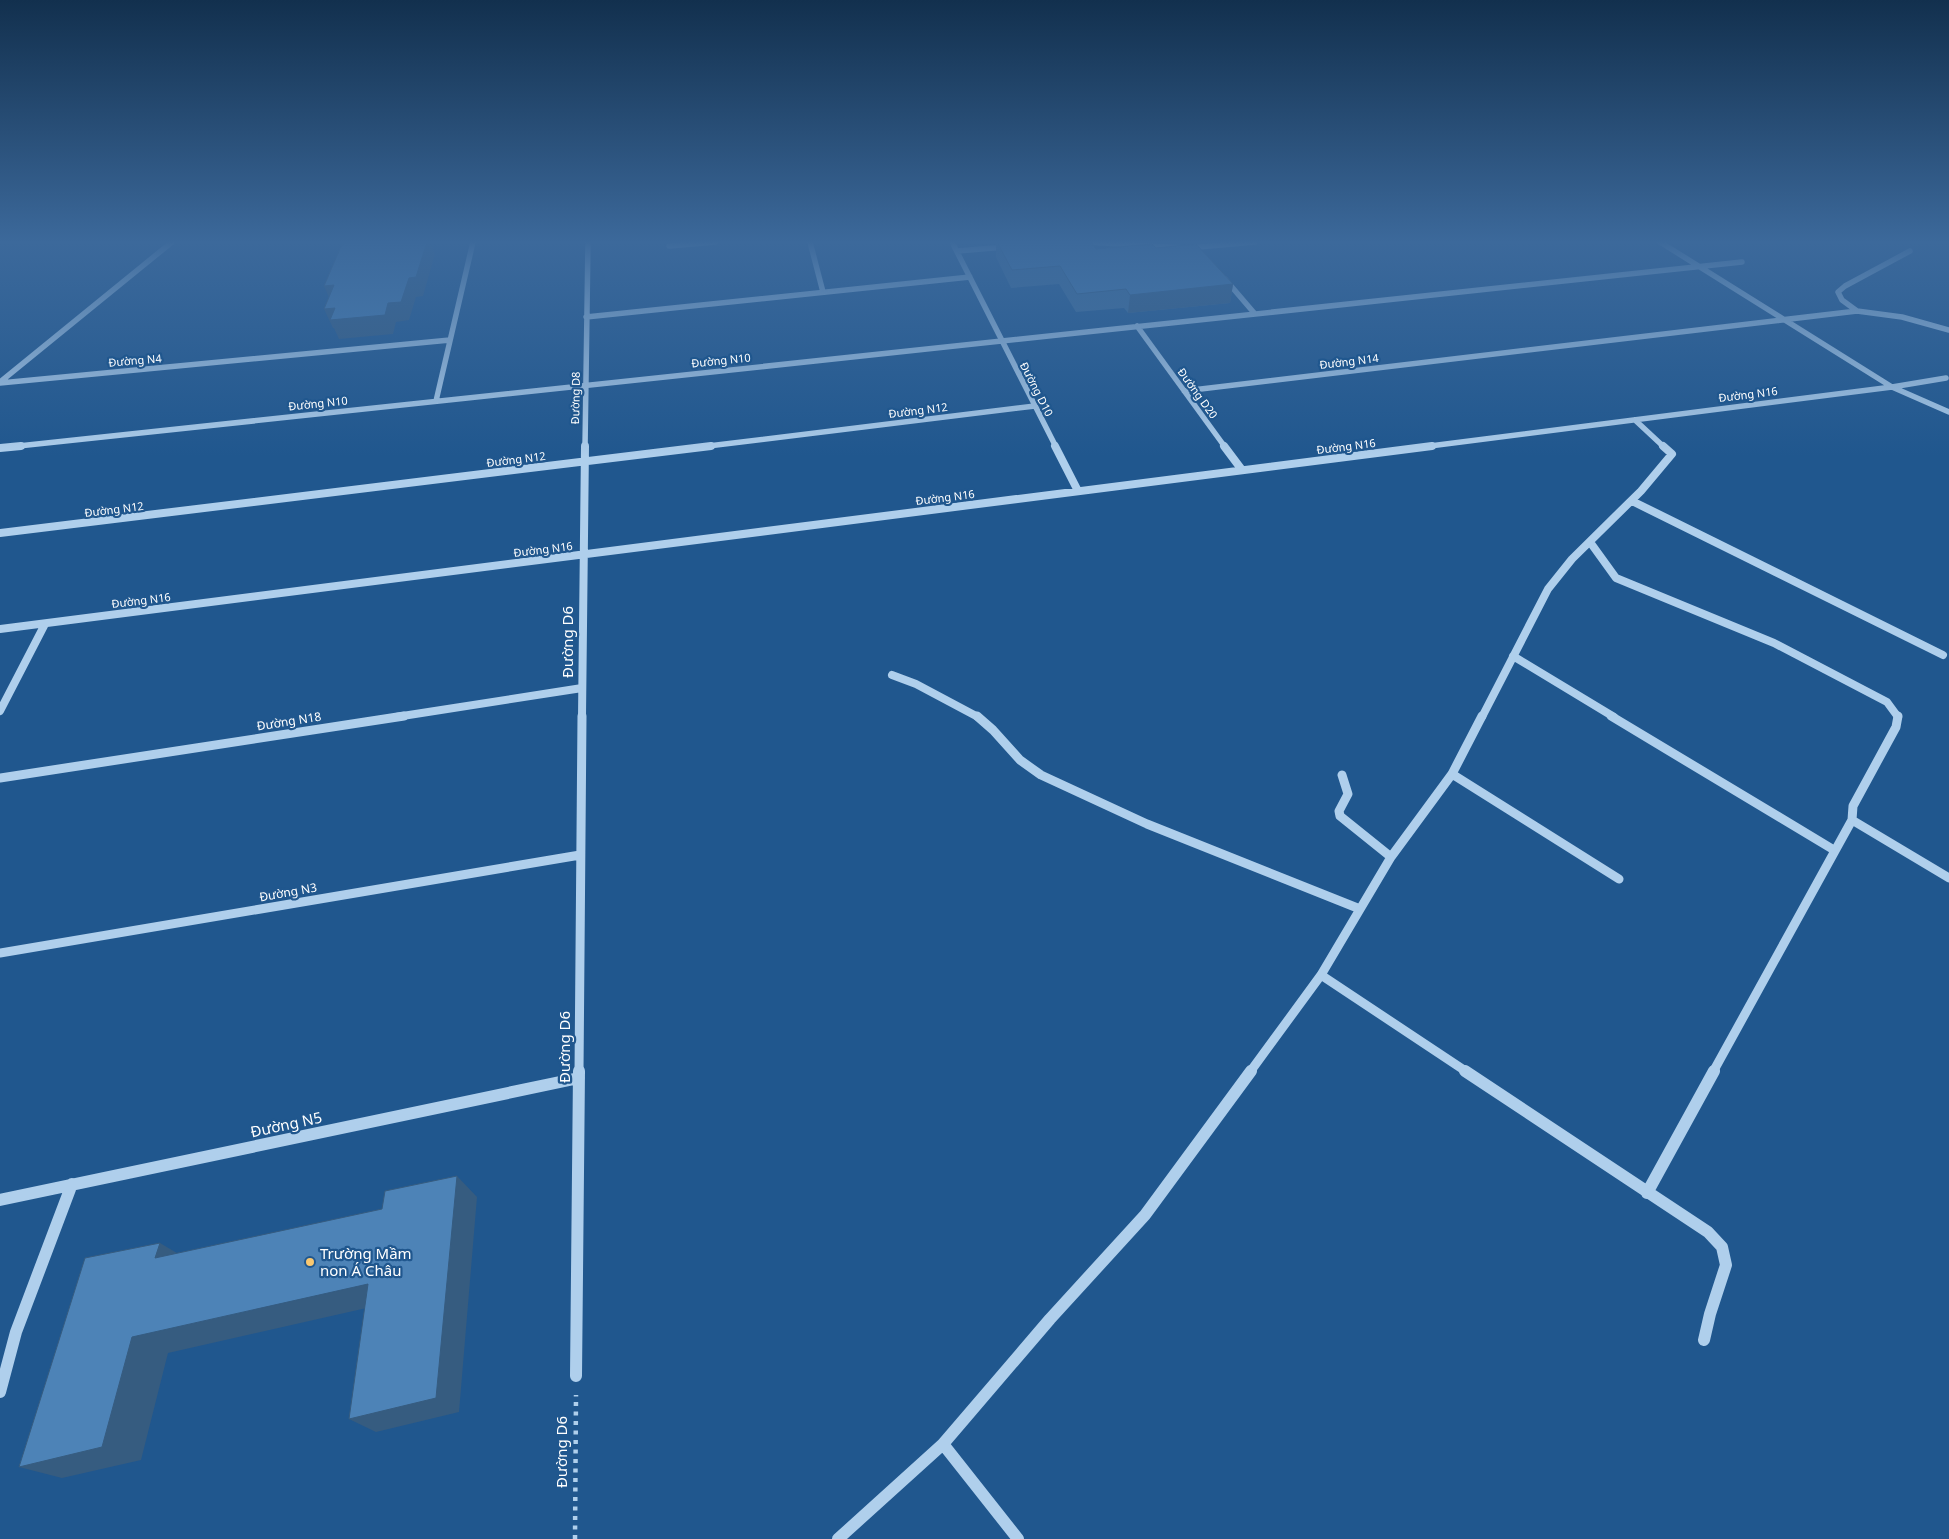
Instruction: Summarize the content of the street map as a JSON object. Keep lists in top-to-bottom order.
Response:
{
  "streets": {
    "street": [
      "Đường N4",
      "Đường N10",
      "Đường N14",
      "Đường D10",
      "Đường D20",
      "Đường N16",
      "Đường D8",
      "Đường N12",
      "Đường D6",
      "Đường N18",
      "Đường N3",
      "Đường N5"
    ]
  },
  "crossings": [
    ["Đường N10", "Đường D10"],
    ["Đường N10", "Đường D20"],
    ["Đường N10", "Đường D8"],
    ["Đường N14", "Đường D20"],
    ["Đường D10", "Đường N16"],
    ["Đường D10", "Đường N12"],
    ["Đường D20", "Đường N16"],
    ["Đường N16", "Đường D8"],
    ["Đường N16", "Đường D6"],
    ["Đường D8", "Đường N12"],
    ["Đường D8", "Đường D6"],
    ["Đường D6", "Đường N18"],
    ["Đường D6", "Đường N3"],
    ["Đường D6", "Đường N5"]
  ],
  "places": ["Trường Mầm non Á Châu"]
}
